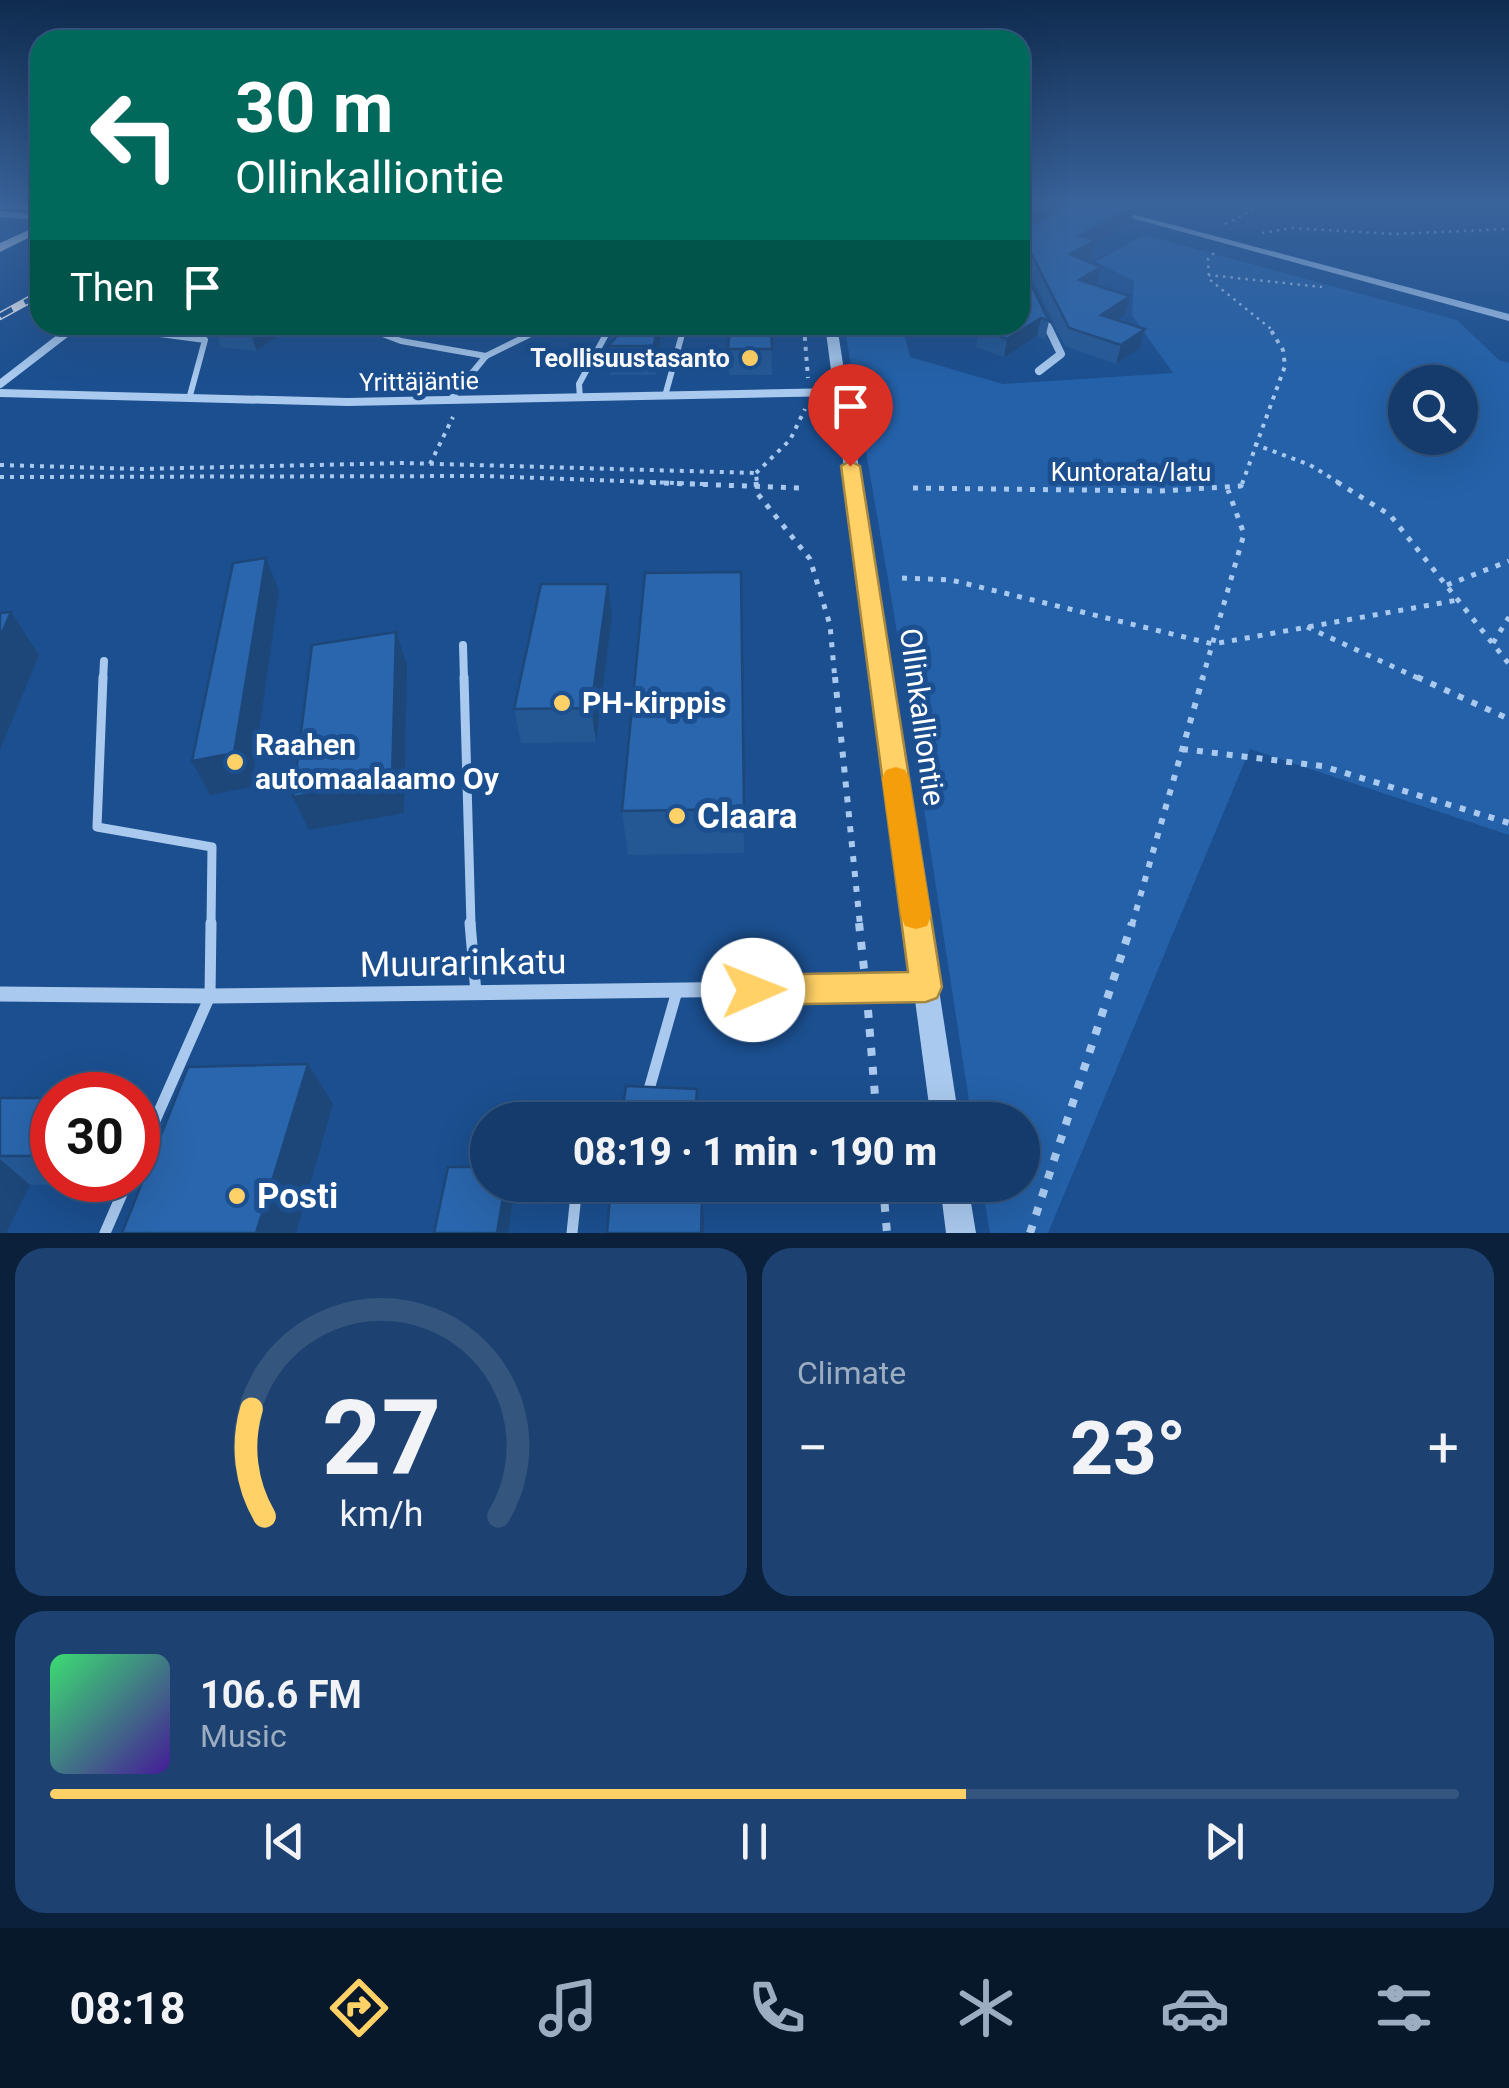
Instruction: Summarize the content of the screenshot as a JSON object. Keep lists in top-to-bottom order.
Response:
{
  "streets": {
    "street": ["Yrittäjäntie", "Ollinkalliontie", "Muurarinkatu"],
    "path": ["Kuntorata/latu"]
  },
  "crossings": [
    ["Yrittäjäntie", "Ollinkalliontie"],
    ["Ollinkalliontie", "Muurarinkatu"]
  ],
  "places": [
    "Teollisuustasanto",
    "PH-kirppis",
    "Raahen automaalaamo Oy",
    "Claara",
    "Posti"
  ],
  "page": {
    "turn": ["30 m", "Ollinkalliontie"],
    "then": "Then",
    "limit": "30",
    "trip": "08:19 · 1 min · 190 m",
    "tile": "Climate",
    "heat": ["−", "23°", "+"],
    "song": ["106.6 FM", "Music"],
    "tabs": "08:18",
    "gauge": ["27", "km/h"]
  }
}
